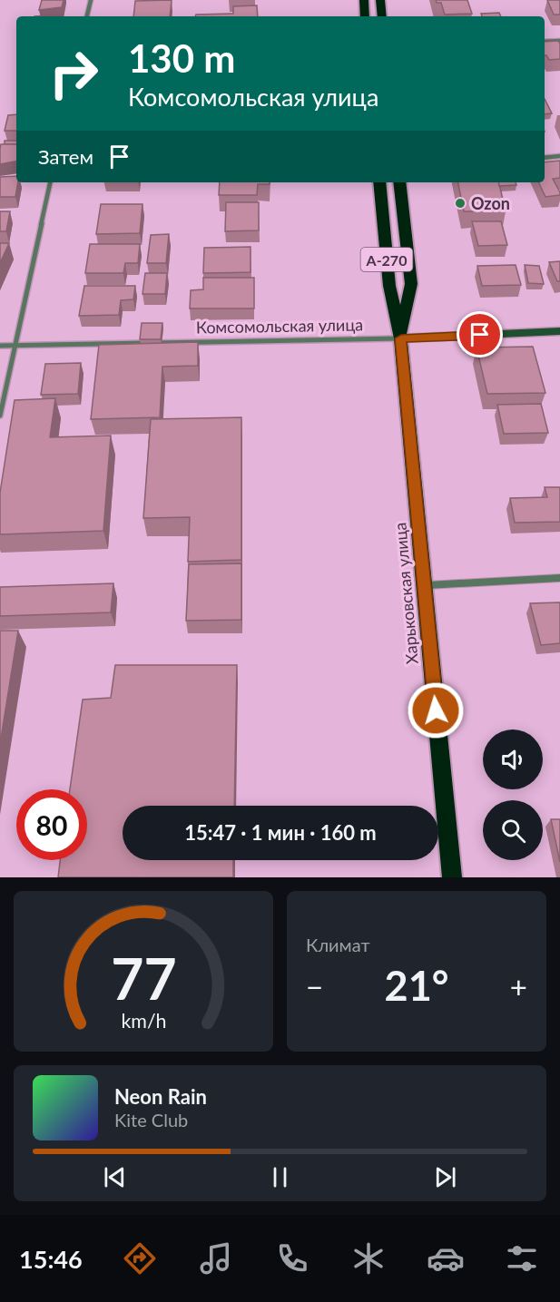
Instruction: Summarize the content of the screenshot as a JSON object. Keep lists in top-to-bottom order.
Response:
{
  "streets": {
    "highway": ["А-270", "Харьковская улица"],
    "main road": ["Комсомольская улица"]
  },
  "crossings": [
    ["Комсомольская улица", "Харьковская улица"]
  ],
  "places": ["Ozon"],
  "page": {
    "turn": ["130 m", "Комсомольская улица"],
    "then": "Затем",
    "limit": "80",
    "trip": "15:47 · 1 мин · 160 m",
    "tile": "Климат",
    "heat": ["−", "21°", "+"],
    "song": ["Neon Rain", "Kite Club"],
    "tabs": "15:46",
    "gauge": ["77", "km/h"]
  }
}
